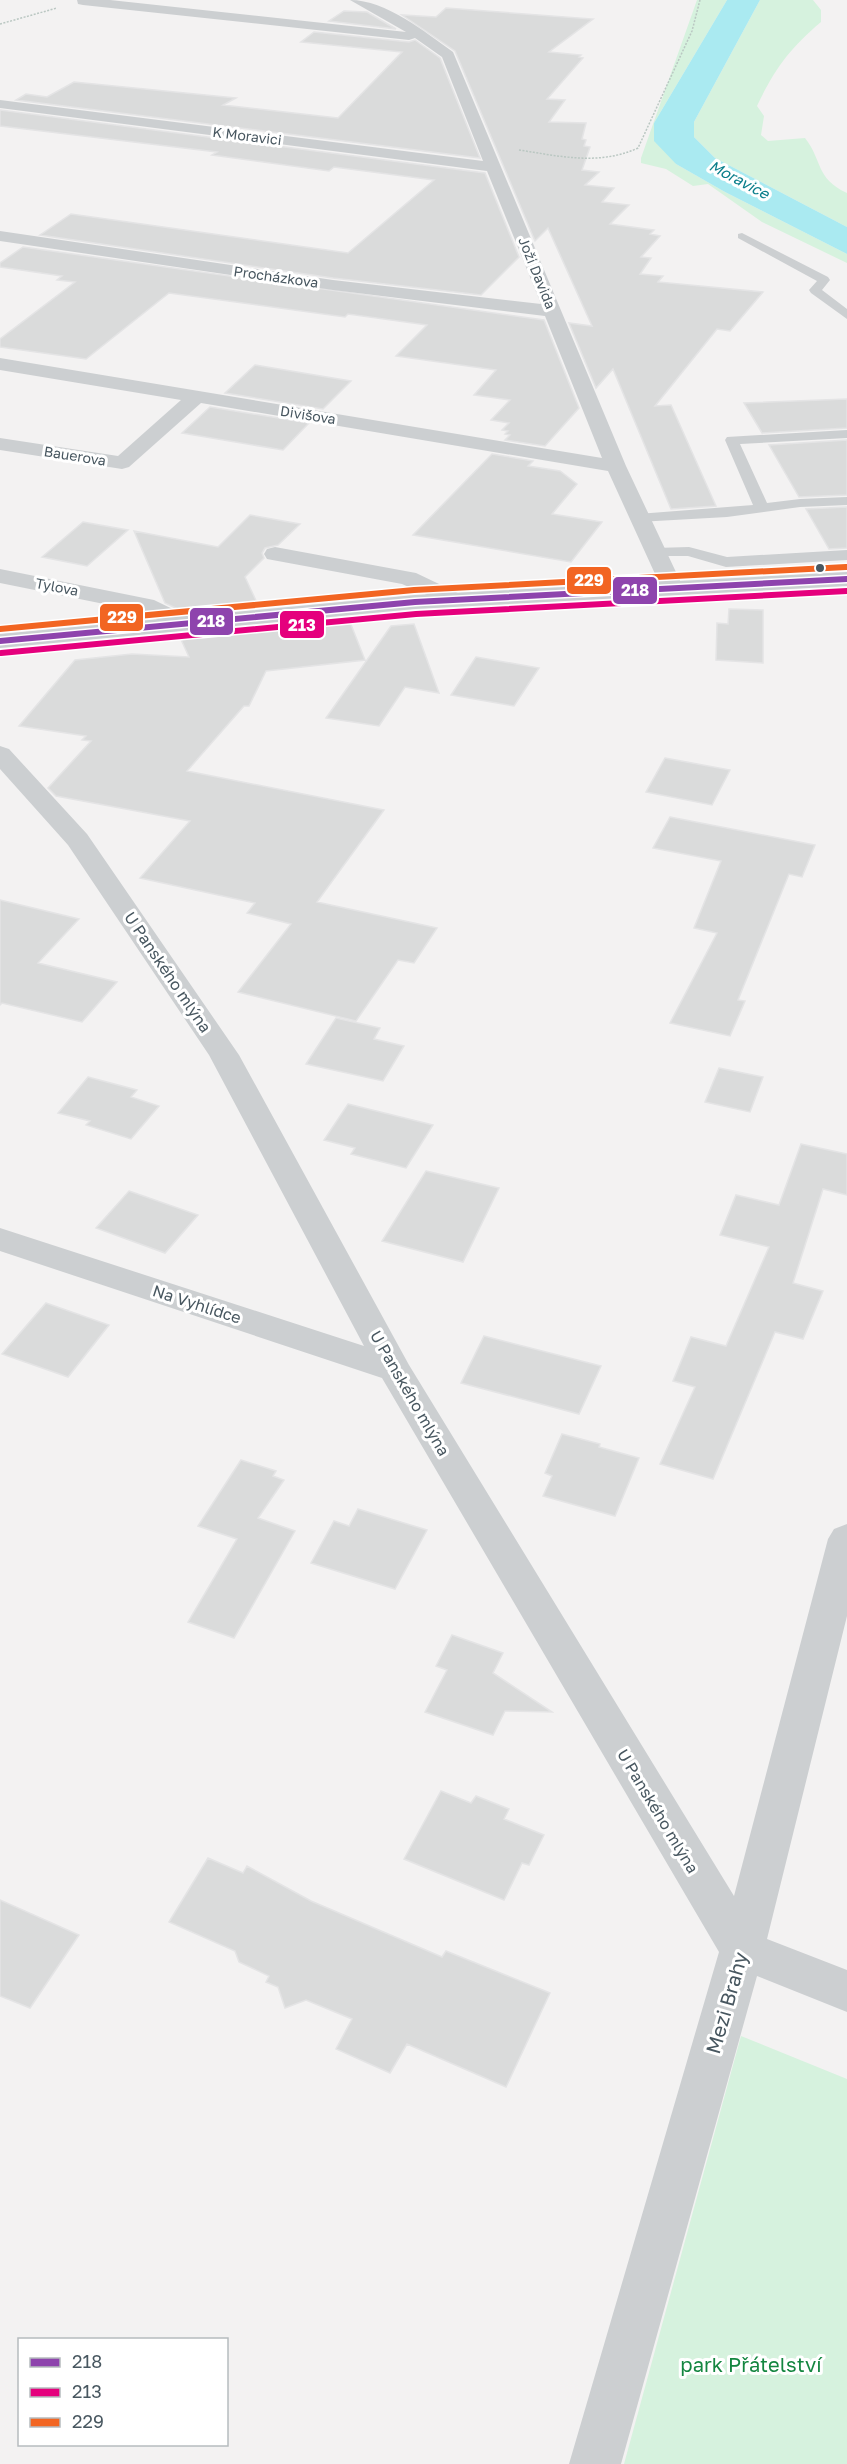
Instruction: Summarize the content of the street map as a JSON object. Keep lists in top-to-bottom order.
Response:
{
  "streets": {
    "street": [
      "K Moravici",
      "Joži Davida",
      "Procházkova",
      "Divišova",
      "Bauerova",
      "Tylova",
      "U Panského mlýna",
      "Na Vyhlídce",
      "Mezi Brahy"
    ]
  },
  "crossings": [
    ["K Moravici", "Joži Davida"],
    ["Joži Davida", "Procházkova"],
    ["Joži Davida", "Divišova"],
    ["Divišova", "Bauerova"],
    ["U Panského mlýna", "Na Vyhlídce"],
    ["U Panského mlýna", "Mezi Brahy"]
  ],
  "water": ["Moravice"],
  "parks": ["park Přátelství"],
  "lines": ["transit line 229", "transit line 218", "transit line 213"],
  "legend": ["218", "213", "229"]
}
